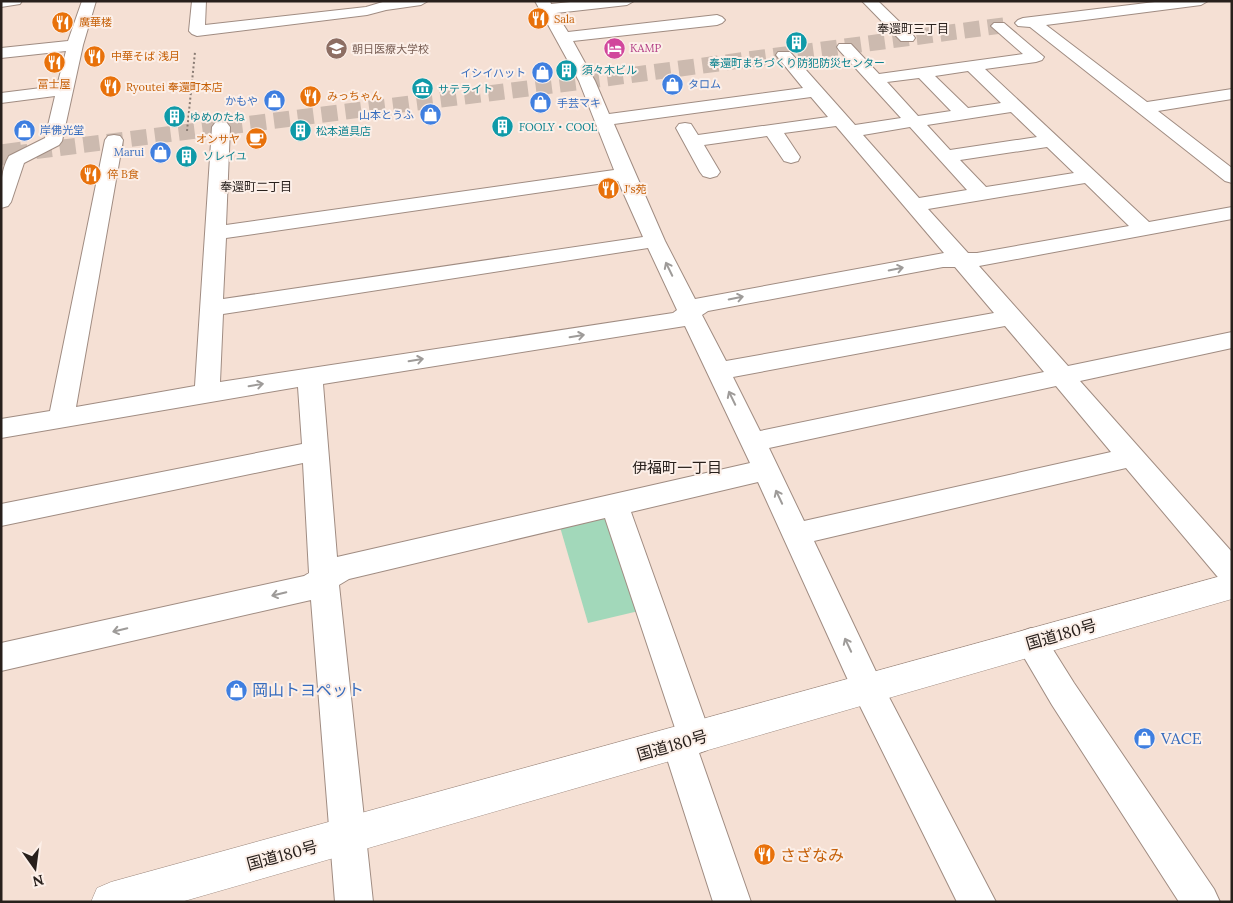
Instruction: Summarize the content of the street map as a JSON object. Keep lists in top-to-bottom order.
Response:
{
  "streets": {
    "highway": ["国道180号"]
  },
  "districts": ["奉還町三丁目", "奉還町二丁目", "伊福町一丁目"],
  "places": {
    "restaurant": [
      "Sala",
      "廣華楼",
      "中華そば 浅月",
      "冨士屋",
      "Ryoutei 奉還町本店",
      "みっちゃん",
      "倅 B食",
      "J's苑",
      "さざなみ"
    ],
    "building": [
      "奉還町まちづくり防犯防災センター",
      "須々木ビル",
      "ゆめのたね",
      "FOOLY・COOL",
      "松本道具店",
      "ソレイユ"
    ],
    "hotel": ["KAMP"],
    "school or university": ["朝日医療大学校"],
    "shop": [
      "イシイハット",
      "タロム",
      "かもや",
      "手芸マキ",
      "山本とうふ",
      "岸佛光堂",
      "Marui",
      "岡山トヨペット",
      "VACE"
    ],
    "museum": ["サテライト"],
    "cafe": ["オンサヤ"]
  },
  "north": "bottom"
}
